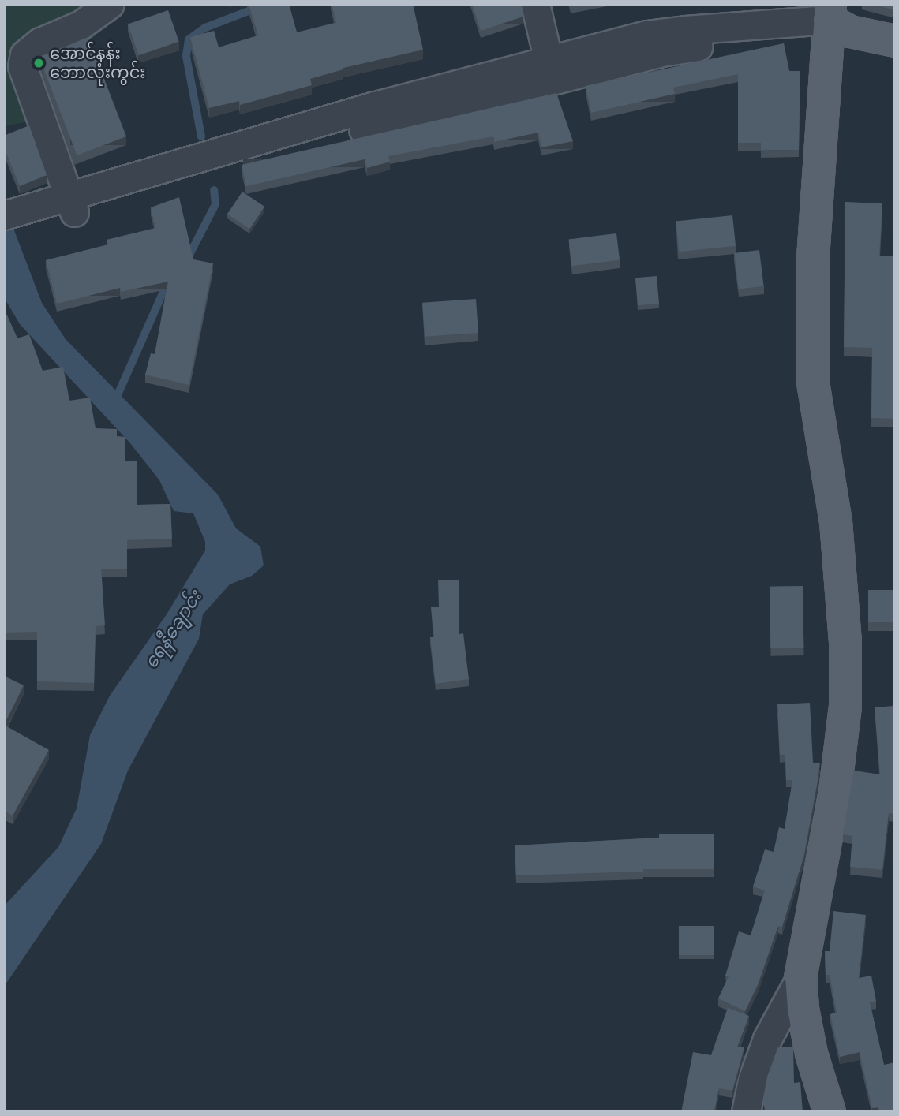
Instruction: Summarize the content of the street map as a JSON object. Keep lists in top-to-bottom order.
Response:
{
  "water": ["ရေနီချောင်း"],
  "places": ["အောင်နန်း ဘောလုံးကွင်း"]
}
